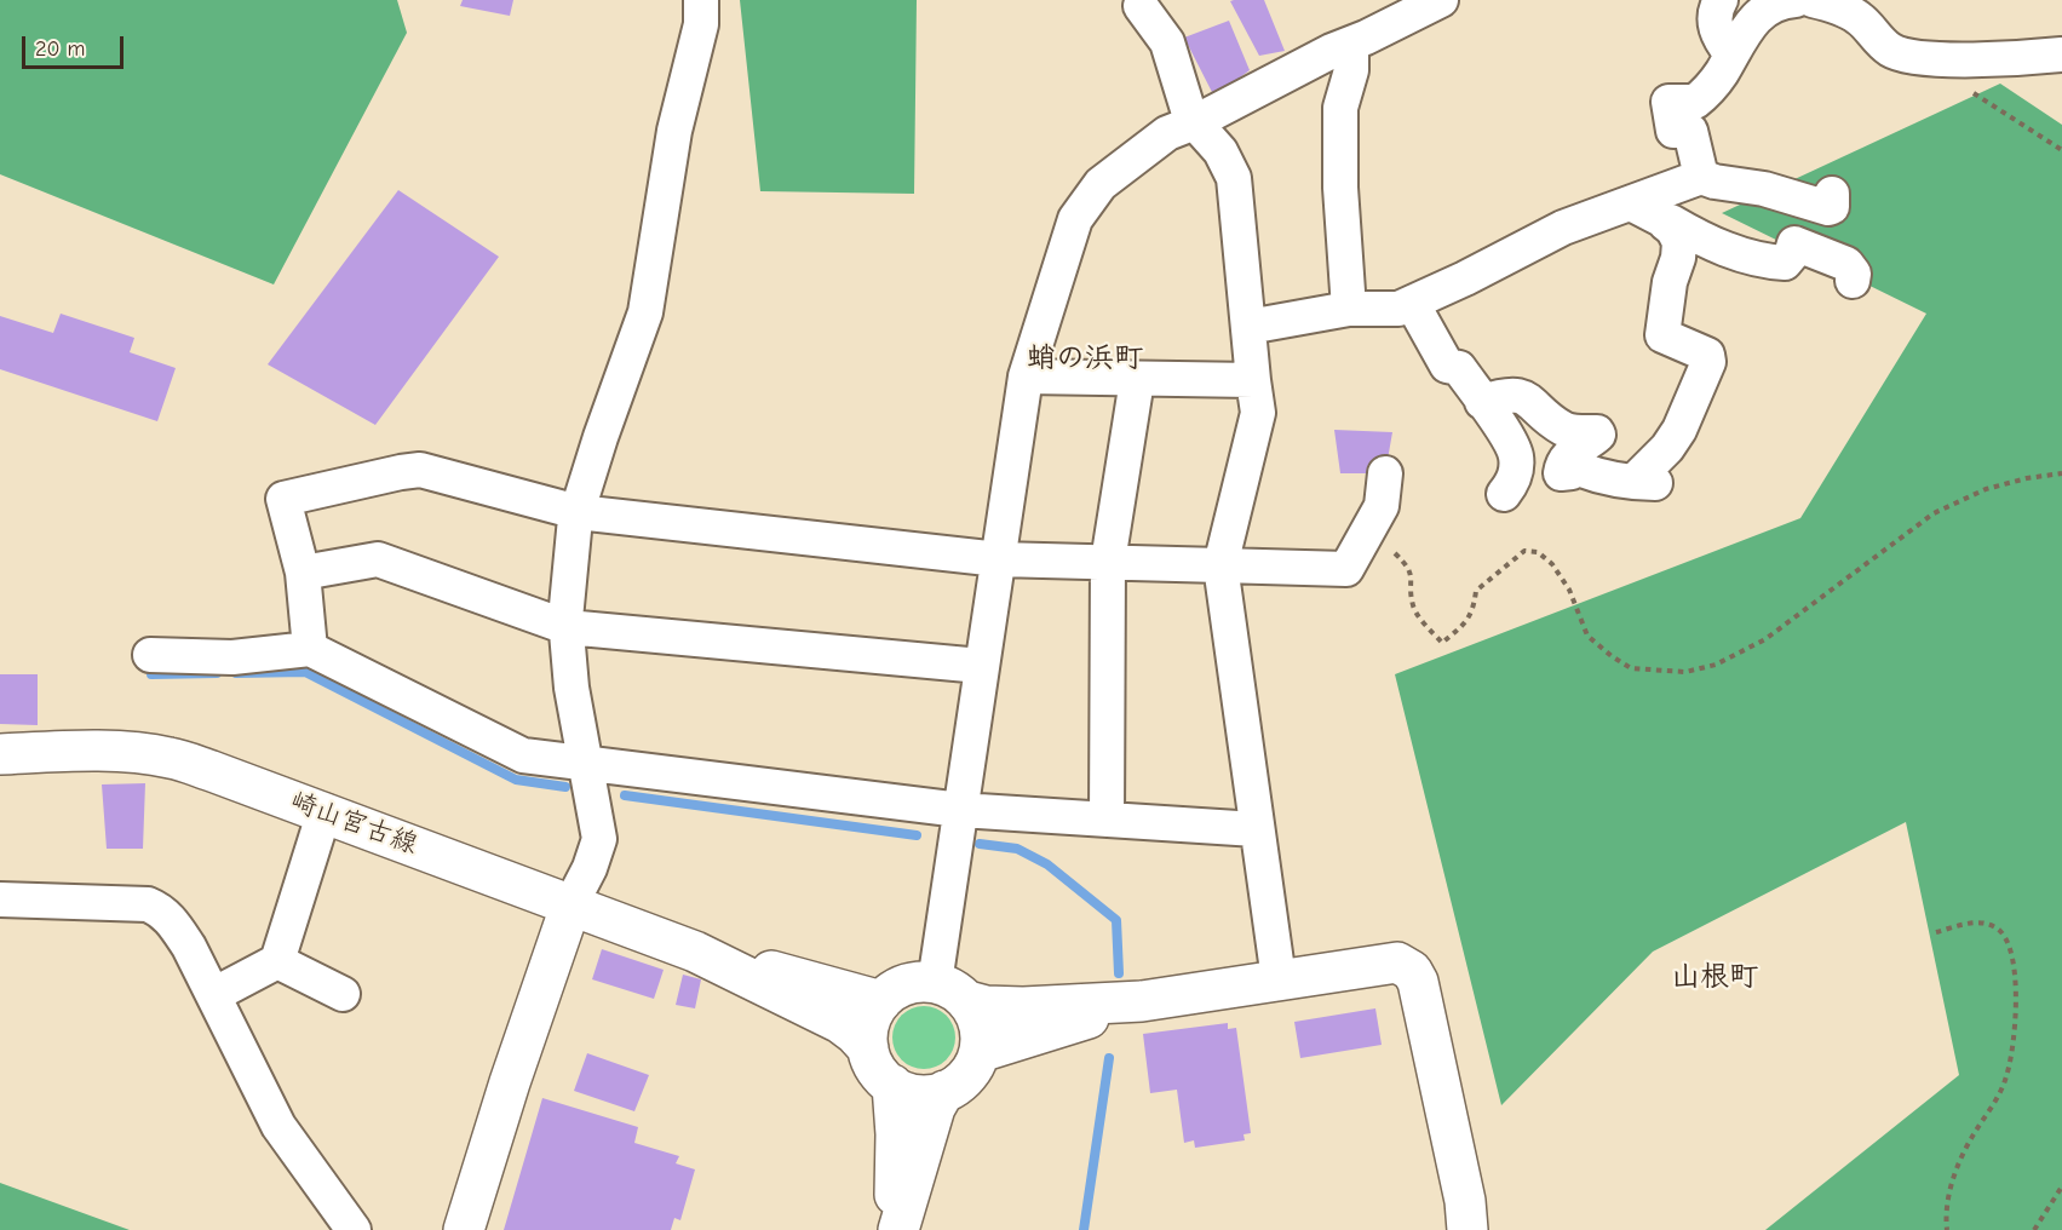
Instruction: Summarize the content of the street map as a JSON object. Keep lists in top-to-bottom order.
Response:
{
  "streets": {
    "main road": ["崎山宮古線"]
  },
  "districts": ["蛸の浜町", "山根町"],
  "scale_bar": "20 m"
}
